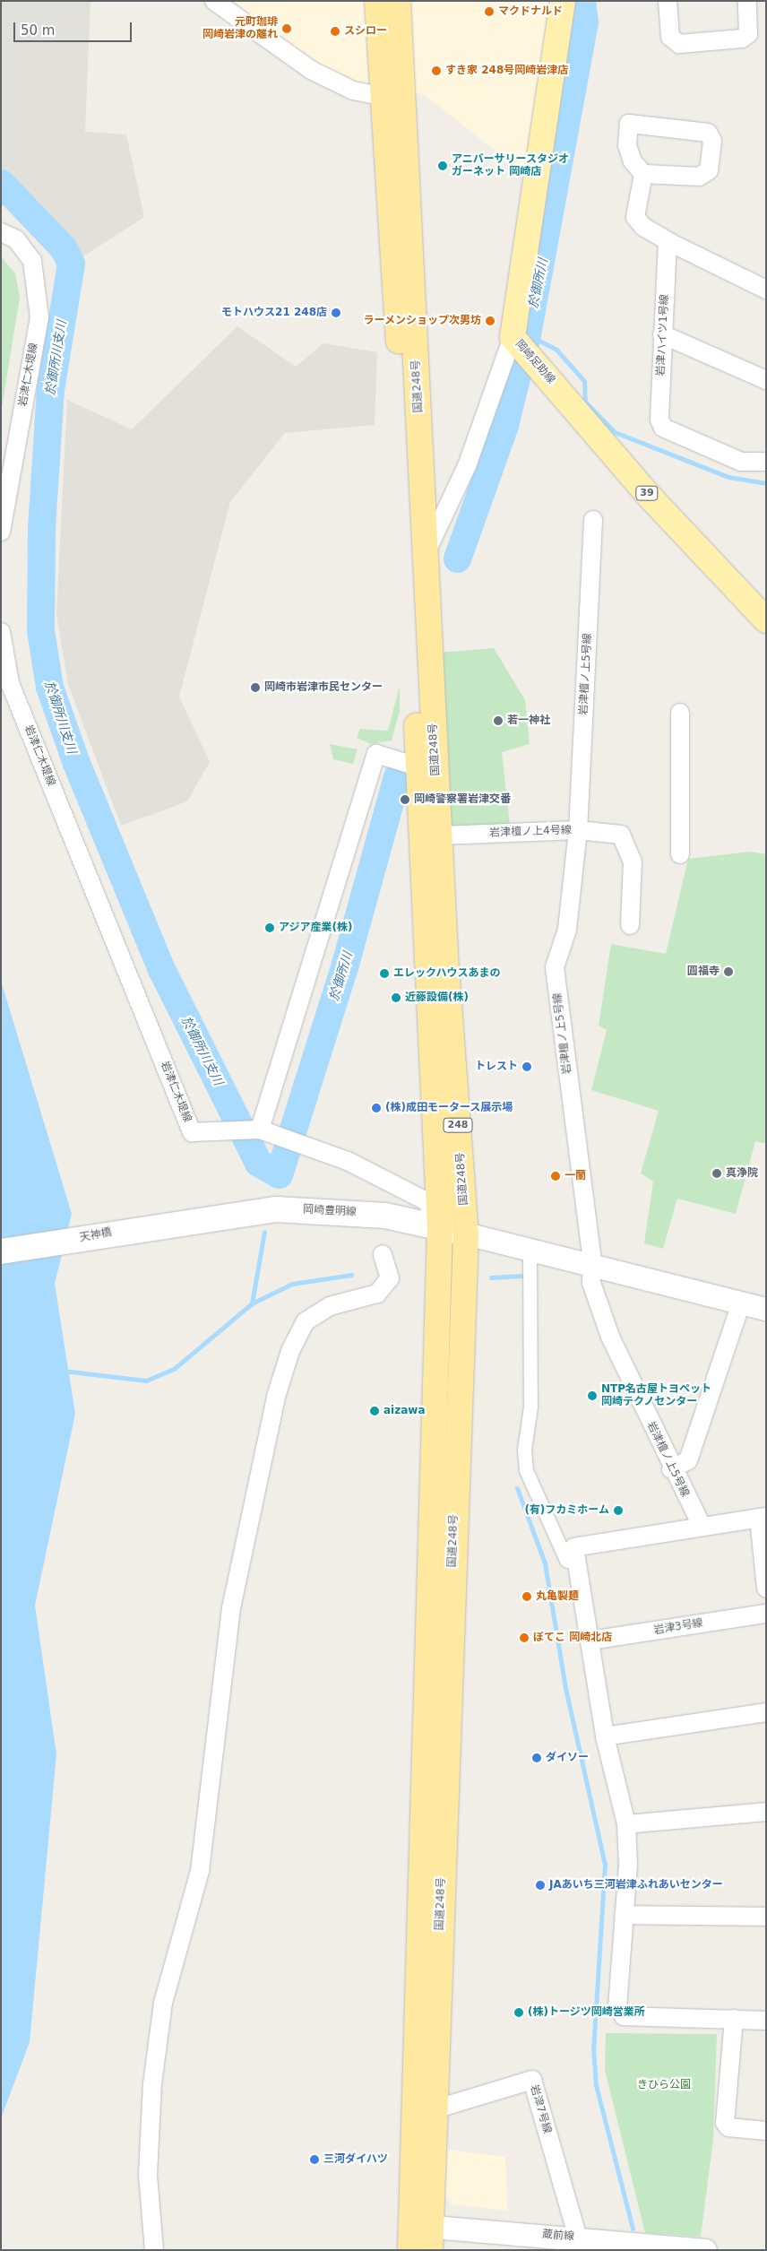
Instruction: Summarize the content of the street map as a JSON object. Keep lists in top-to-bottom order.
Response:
{
  "streets": {
    "highway": ["国道248号", "248"],
    "main road": [
      "岡崎足助線",
      "39",
      "岡崎豊明線",
      "天神橋"
    ],
    "street": [
      "岩津ハイツ1号線",
      "岩津仁木堤線",
      "岩津檀ノ上5号線",
      "岩津檀ノ上4号線",
      "岩津3号線",
      "岩津7号線",
      "蔵前線"
    ]
  },
  "crossings": [
    ["国道248号", "岩津檀ノ上4号線"],
    ["国道248号", "岡崎豊明線"],
    ["国道248号", "岩津7号線"],
    ["国道248号", "蔵前線"],
    ["岩津檀ノ上5号線", "岩津檀ノ上4号線"],
    ["岡崎豊明線", "天神橋"],
    ["岩津7号線", "蔵前線"]
  ],
  "water": ["於御所川", "於御所川支川"],
  "parks": ["きひら公園"],
  "places": [
    "マクドナルド",
    "元町珈琲 岡崎岩津の離れ",
    "スシロー",
    "すき家 248号岡崎岩津店",
    "アニバーサリースタジオ ガーネット 岡崎店",
    "モトハウス21 248店",
    "ラーメンショップ次男坊",
    "岡崎市岩津市民センター",
    "若一神社",
    "岡崎警察署岩津交番",
    "アジア産業(株)",
    "圓福寺",
    "エレックハウスあまの",
    "近藤設備(株)",
    "トレスト",
    "(株)成田モータース展示場",
    "真浄院",
    "一蘭",
    "NTP名古屋トヨペット 岡崎テクノセンター",
    "aizawa",
    "(有)フカミホーム",
    "丸亀製麺",
    "ぼてこ 岡崎北店",
    "ダイソー",
    "JAあいち三河岩津ふれあいセンター",
    "(株)トージツ岡崎営業所",
    "三河ダイハツ"
  ],
  "scale_bar": "50 m"
}
